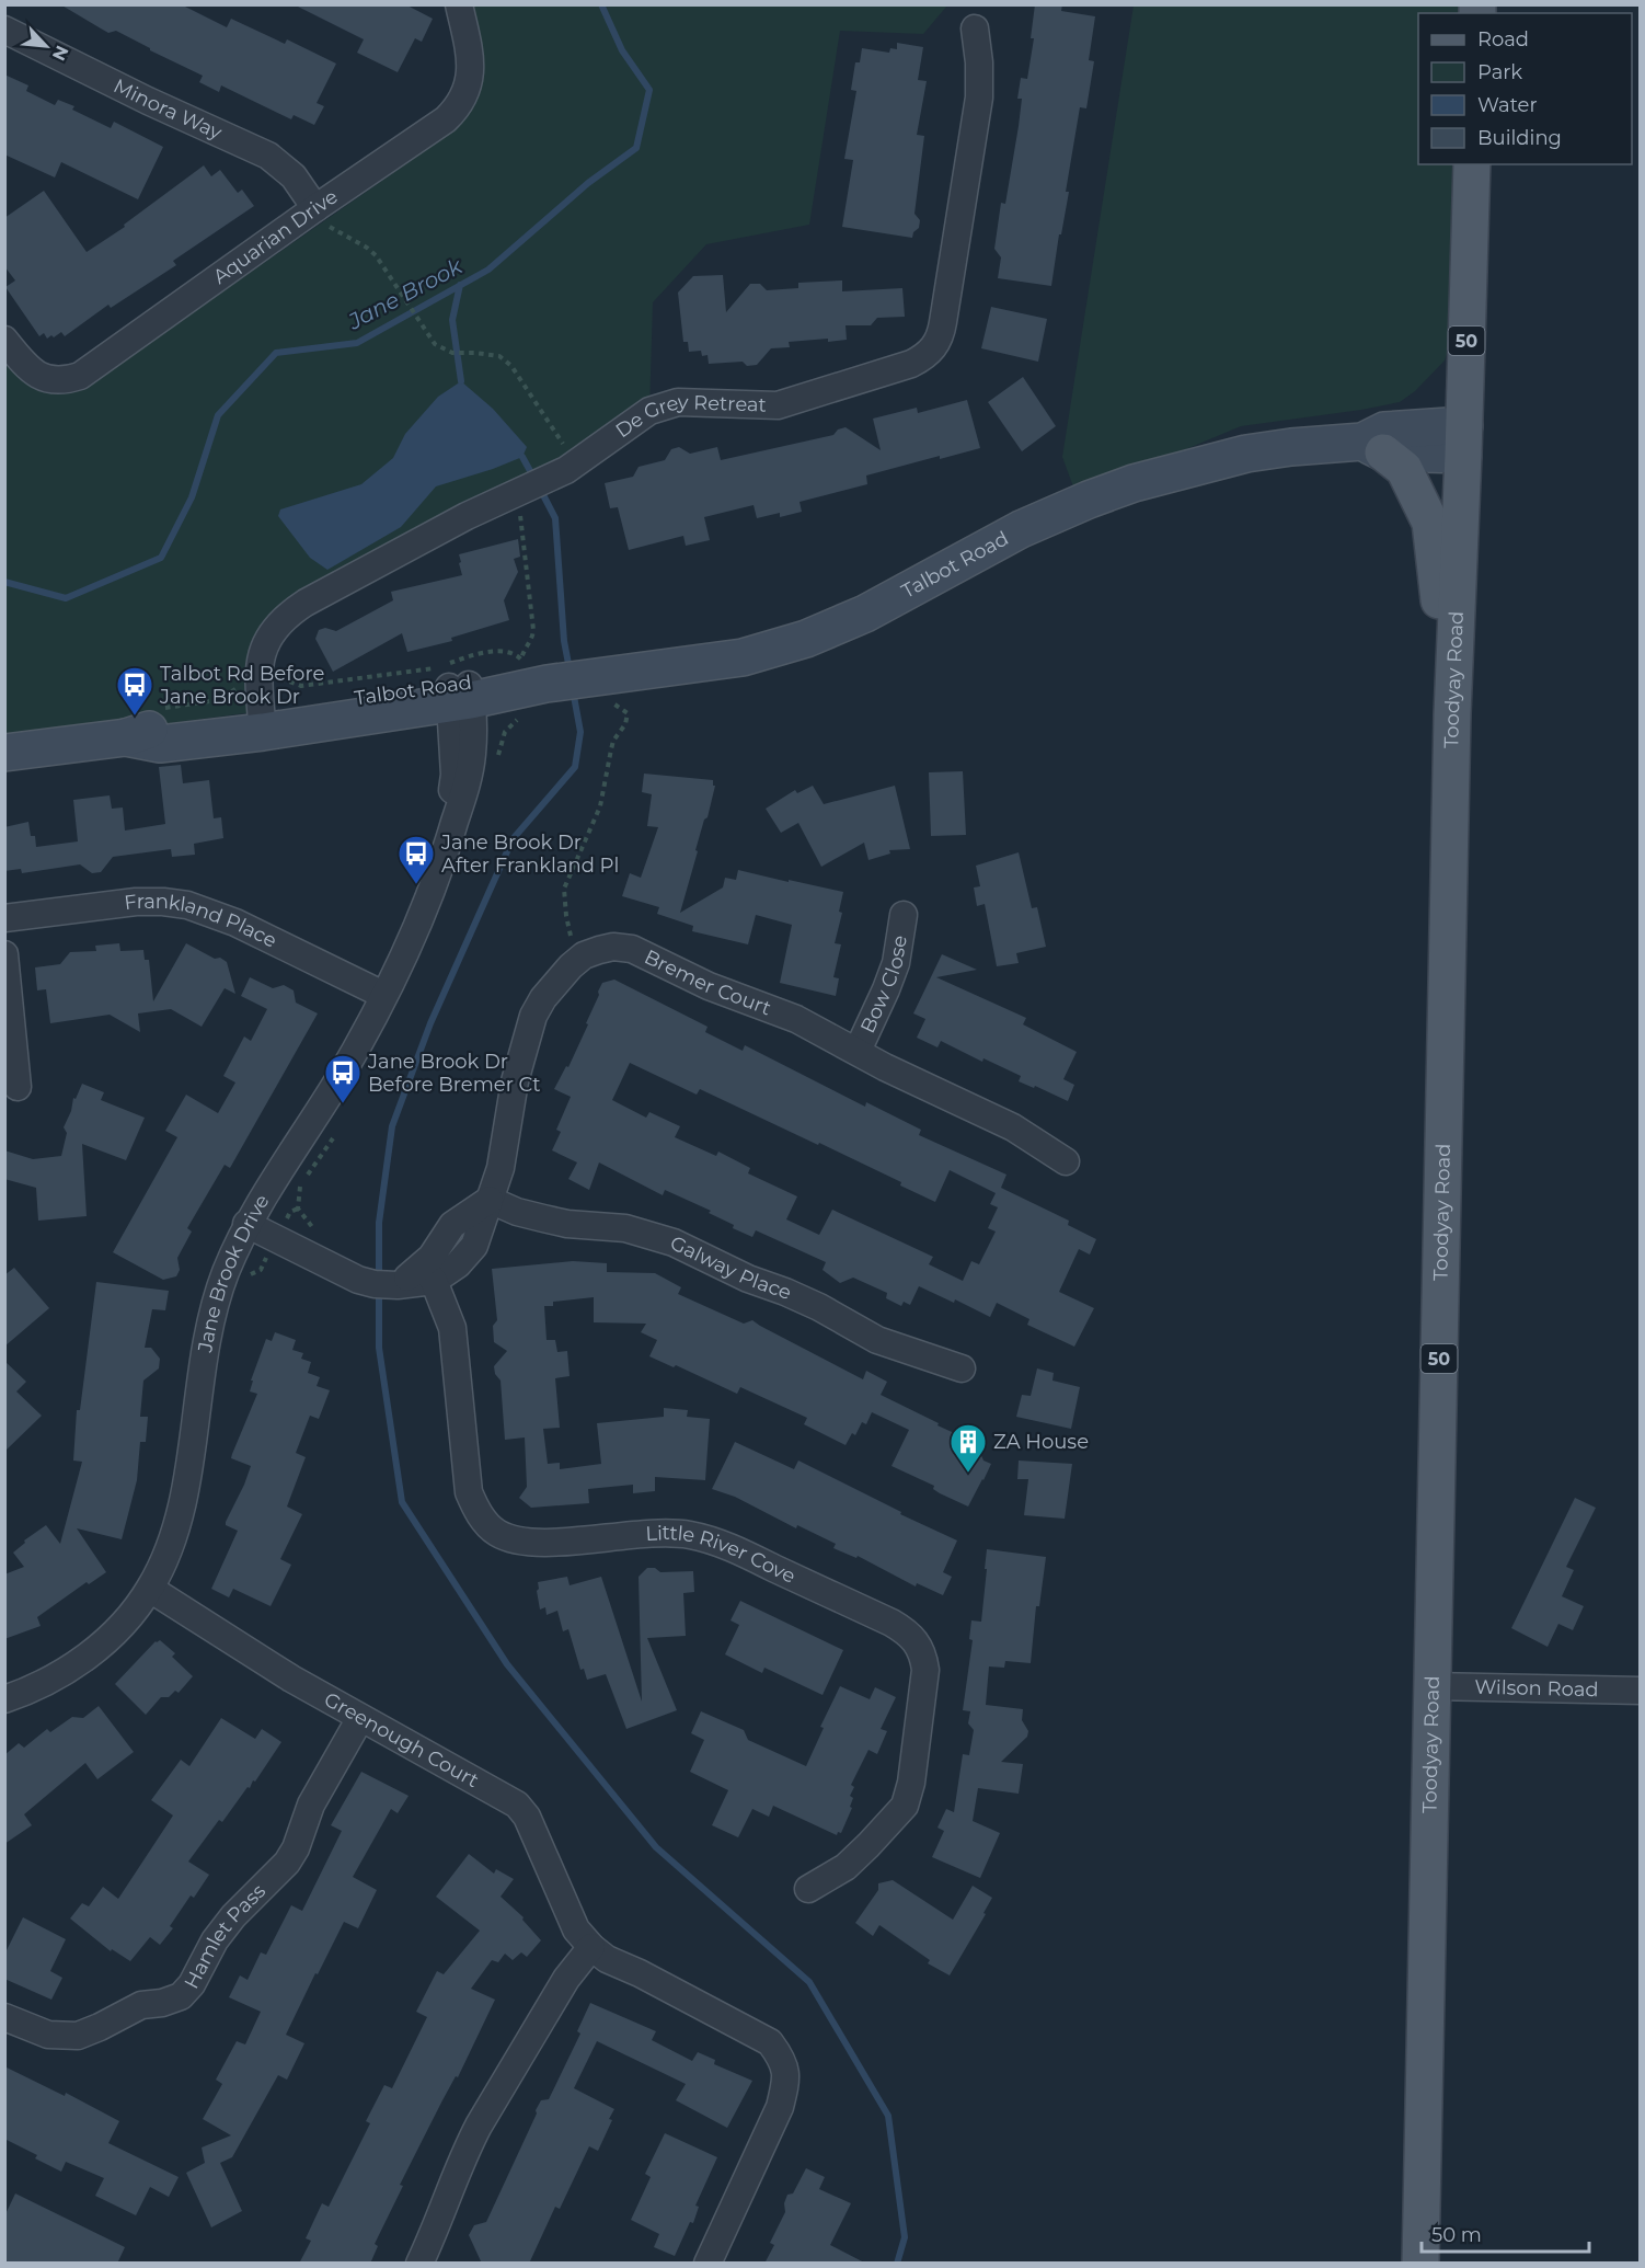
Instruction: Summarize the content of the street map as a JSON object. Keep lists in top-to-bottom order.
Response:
{
  "streets": {
    "main road": ["50", "Talbot Road", "Toodyay Road"],
    "street": [
      "Minora Way",
      "Aquarian Drive",
      "De Grey Retreat",
      "Frankland Place",
      "Bremer Court",
      "Bow Close",
      "Galway Place",
      "Jane Brook Drive",
      "Little River Cove",
      "Wilson Road",
      "Greenough Court",
      "Hamlet Pass"
    ]
  },
  "crossings": [
    ["Minora Way", "Aquarian Drive"],
    ["De Grey Retreat", "Talbot Road"],
    ["Talbot Road", "Toodyay Road"],
    ["Talbot Road", "Jane Brook Drive"],
    ["Toodyay Road", "Wilson Road"],
    ["Frankland Place", "Jane Brook Drive"],
    ["Bremer Court", "Bow Close"],
    ["Bremer Court", "Galway Place"],
    ["Bremer Court", "Jane Brook Drive"],
    ["Bremer Court", "Little River Cove"],
    ["Jane Brook Drive", "Greenough Court"],
    ["Greenough Court", "Hamlet Pass"]
  ],
  "water": ["Jane Brook"],
  "places": {
    "bus stop": ["Talbot Rd Before Jane Brook Dr", "Jane Brook Dr After Frankland Pl", "Jane Brook Dr Before Bremer Ct"],
    "building": ["ZA House"]
  },
  "legend": [
    "Road",
    "Park",
    "Water",
    "Building"
  ],
  "scale_bar": "50 m",
  "north": "bottom right"
}
